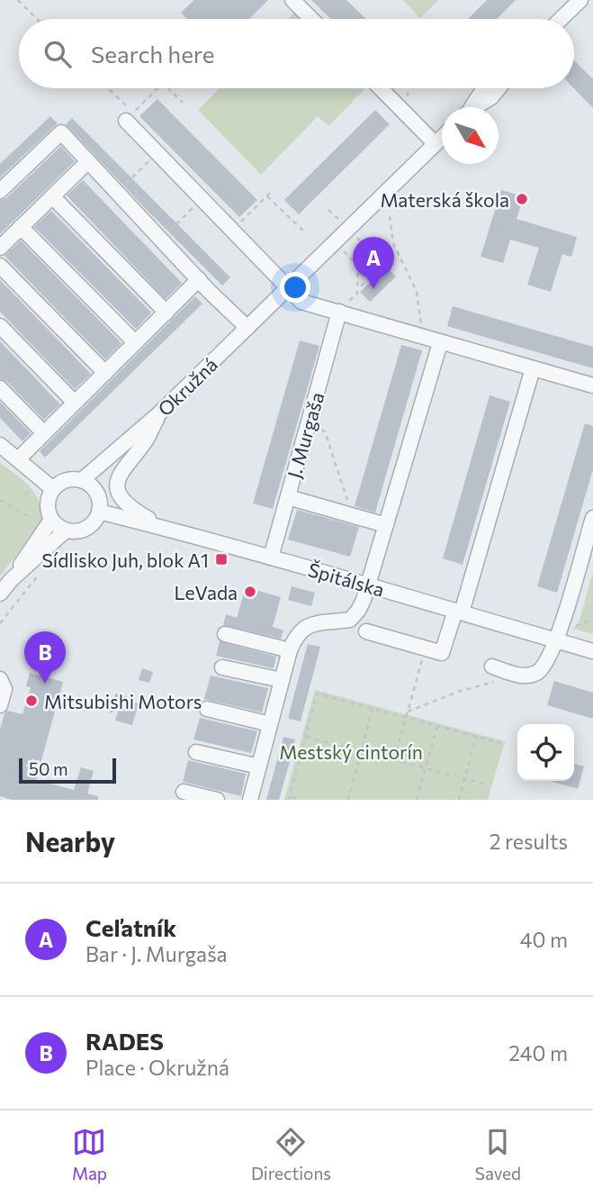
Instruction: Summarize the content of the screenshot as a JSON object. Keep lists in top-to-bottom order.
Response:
{
  "streets": {
    "street": ["Okružná", "J. Murgaša", "Špitálska"]
  },
  "crossings": [
    ["Okružná", "Špitálska"],
    ["J. Murgaša", "Špitálska"]
  ],
  "parks": ["Mestský cintorín"],
  "places": {
    "other": ["Materská škola", "LeVada", "Mitsubishi Motors"],
    "transit": ["Sídlisko Juh, blok A1"]
  },
  "scale_bar": "50 m",
  "north": "bottom right",
  "page": {
    "search": "Search here",
    "pins": ["A", "B"],
    "scale": "50 m",
    "heading": ["Nearby", "2 results"],
    "list": [
      {
        "mark": "A",
        "name": "Ceľatník",
        "note": "Bar · J. Murgaša",
        "value": "40 m"
      },
      {
        "mark": "B",
        "name": "RADES",
        "note": "Place · Okružná",
        "value": "240 m"
      }
    ],
    "nav": ["Map", "Directions", "Saved"]
  }
}
